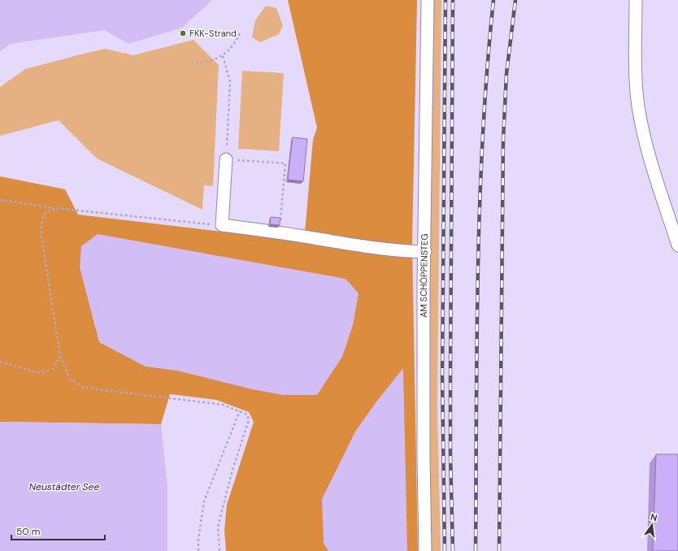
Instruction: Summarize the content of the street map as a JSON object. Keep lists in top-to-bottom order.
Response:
{
  "streets": {
    "street": ["AM SCHÖPPENSTEG"]
  },
  "water": ["Neustädter See"],
  "places": ["FKK-Strand"],
  "scale_bar": "50 m",
  "north": "top"
}
